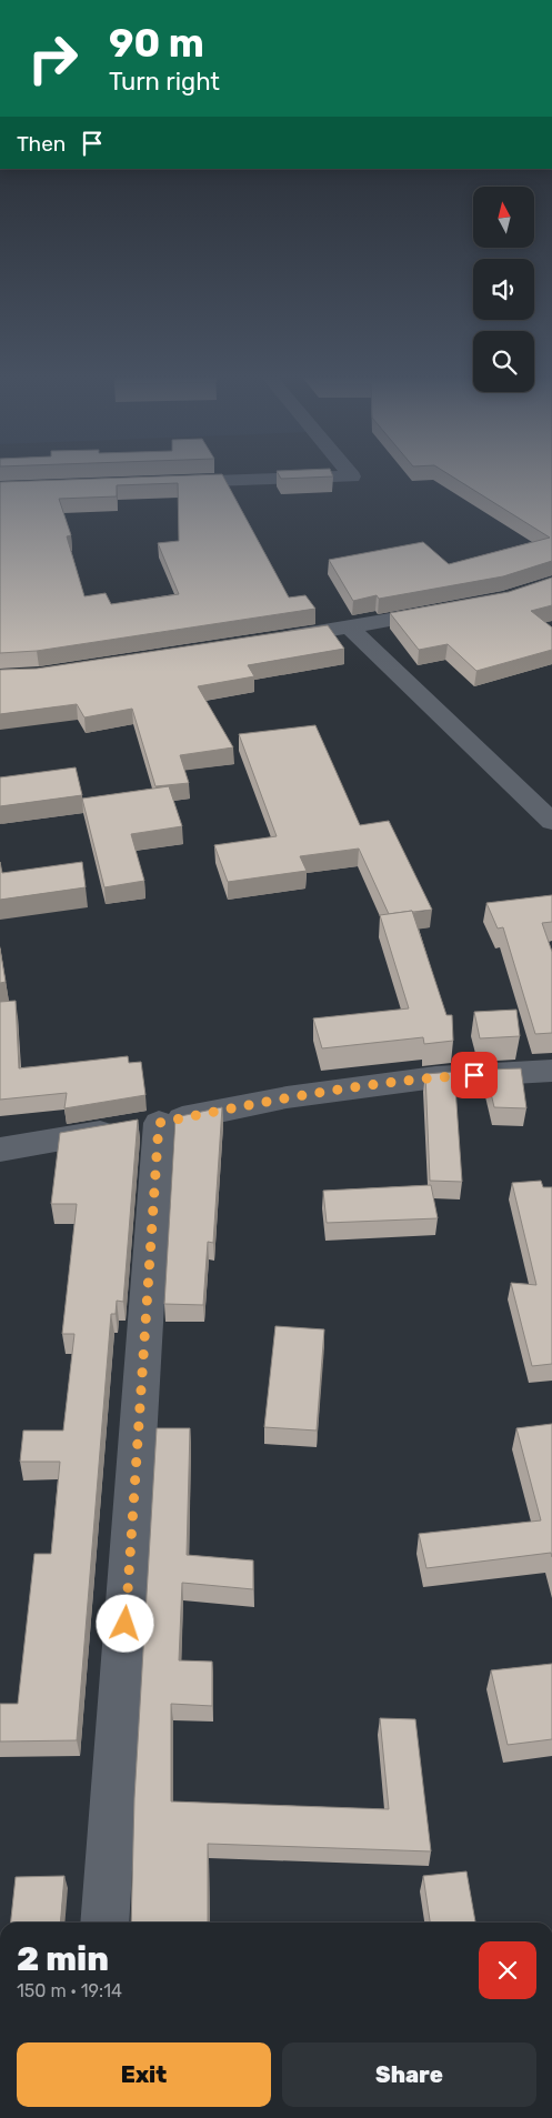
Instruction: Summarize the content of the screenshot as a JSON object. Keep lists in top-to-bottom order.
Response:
{
  "north": "top",
  "page": {
    "turn": ["90 m", "Turn right"],
    "then": "Then",
    "heading": ["2 min", "150 m · 19:14"],
    "buttons": ["Exit", "Share"]
  }
}
